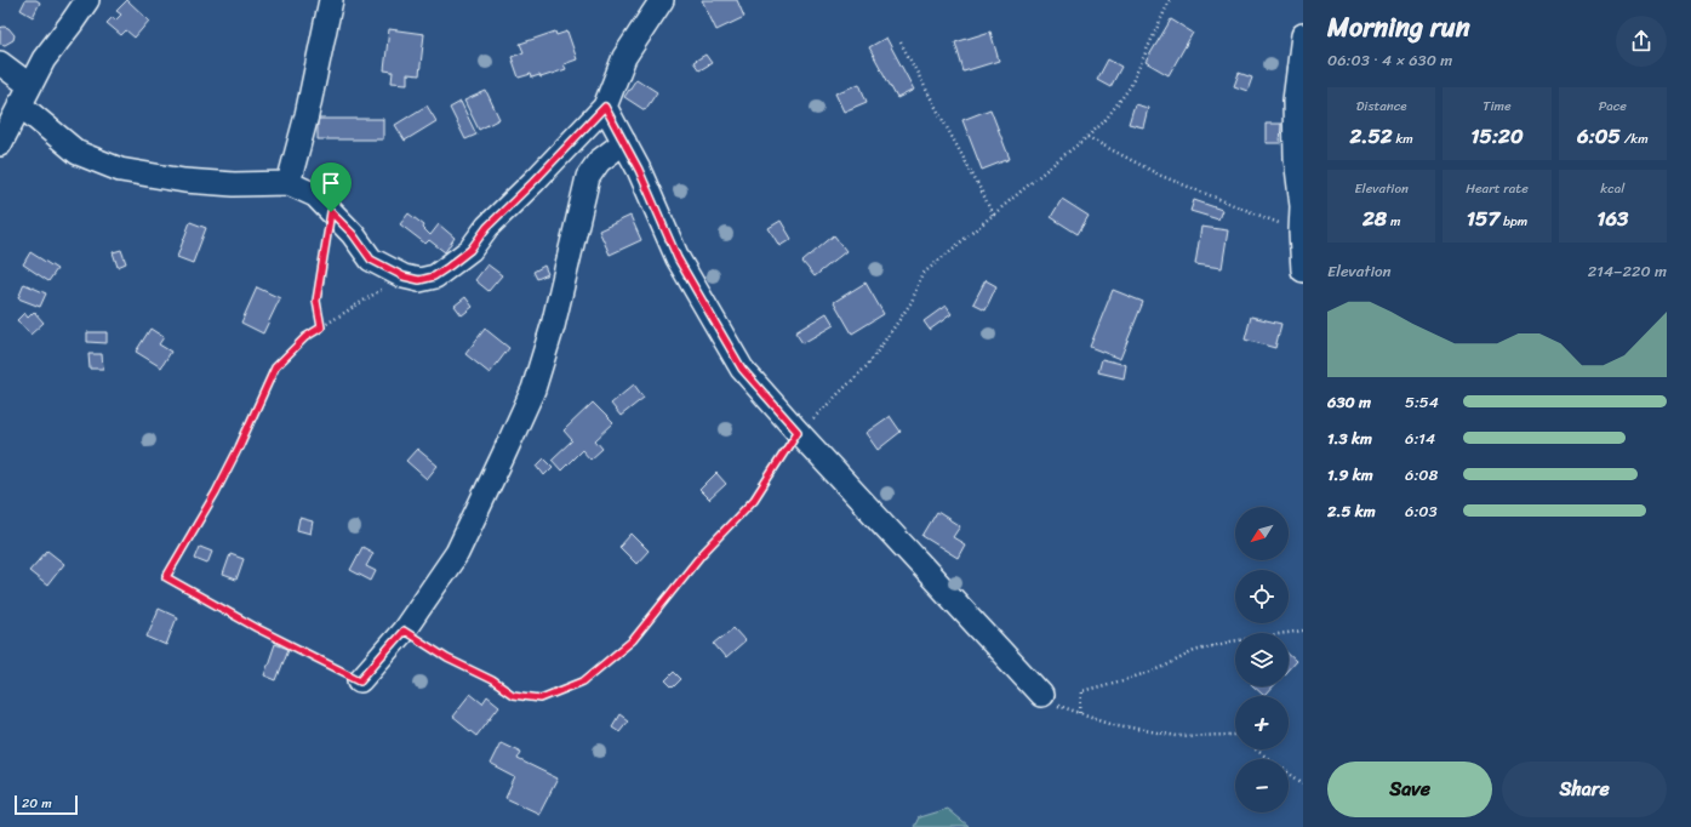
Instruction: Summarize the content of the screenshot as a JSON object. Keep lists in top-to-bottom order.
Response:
{
  "scale_bar": "20 m",
  "north": "bottom left",
  "page": {
    "heading": ["Morning run", "06:03 · 4 × 630 m"],
    "stats": [
      ["Distance", "2.52 km"],
      ["Time", "15:20"],
      ["Pace", "6:05 /km"],
      ["Elevation", "28 m"],
      ["Heart rate", "157 bpm"],
      ["kcal", "163"]
    ],
    "chart": ["Elevation", "214–220 m"],
    "list": [
      {
        "name": "630 m",
        "note": "5:54"
      },
      {
        "name": "1.3 km",
        "note": "6:14"
      },
      {
        "name": "1.9 km",
        "note": "6:08"
      },
      {
        "name": "2.5 km",
        "note": "6:03"
      }
    ],
    "map_buttons": ["+", "−"],
    "buttons": ["Save", "Share"],
    "scale": "20 m"
  }
}
